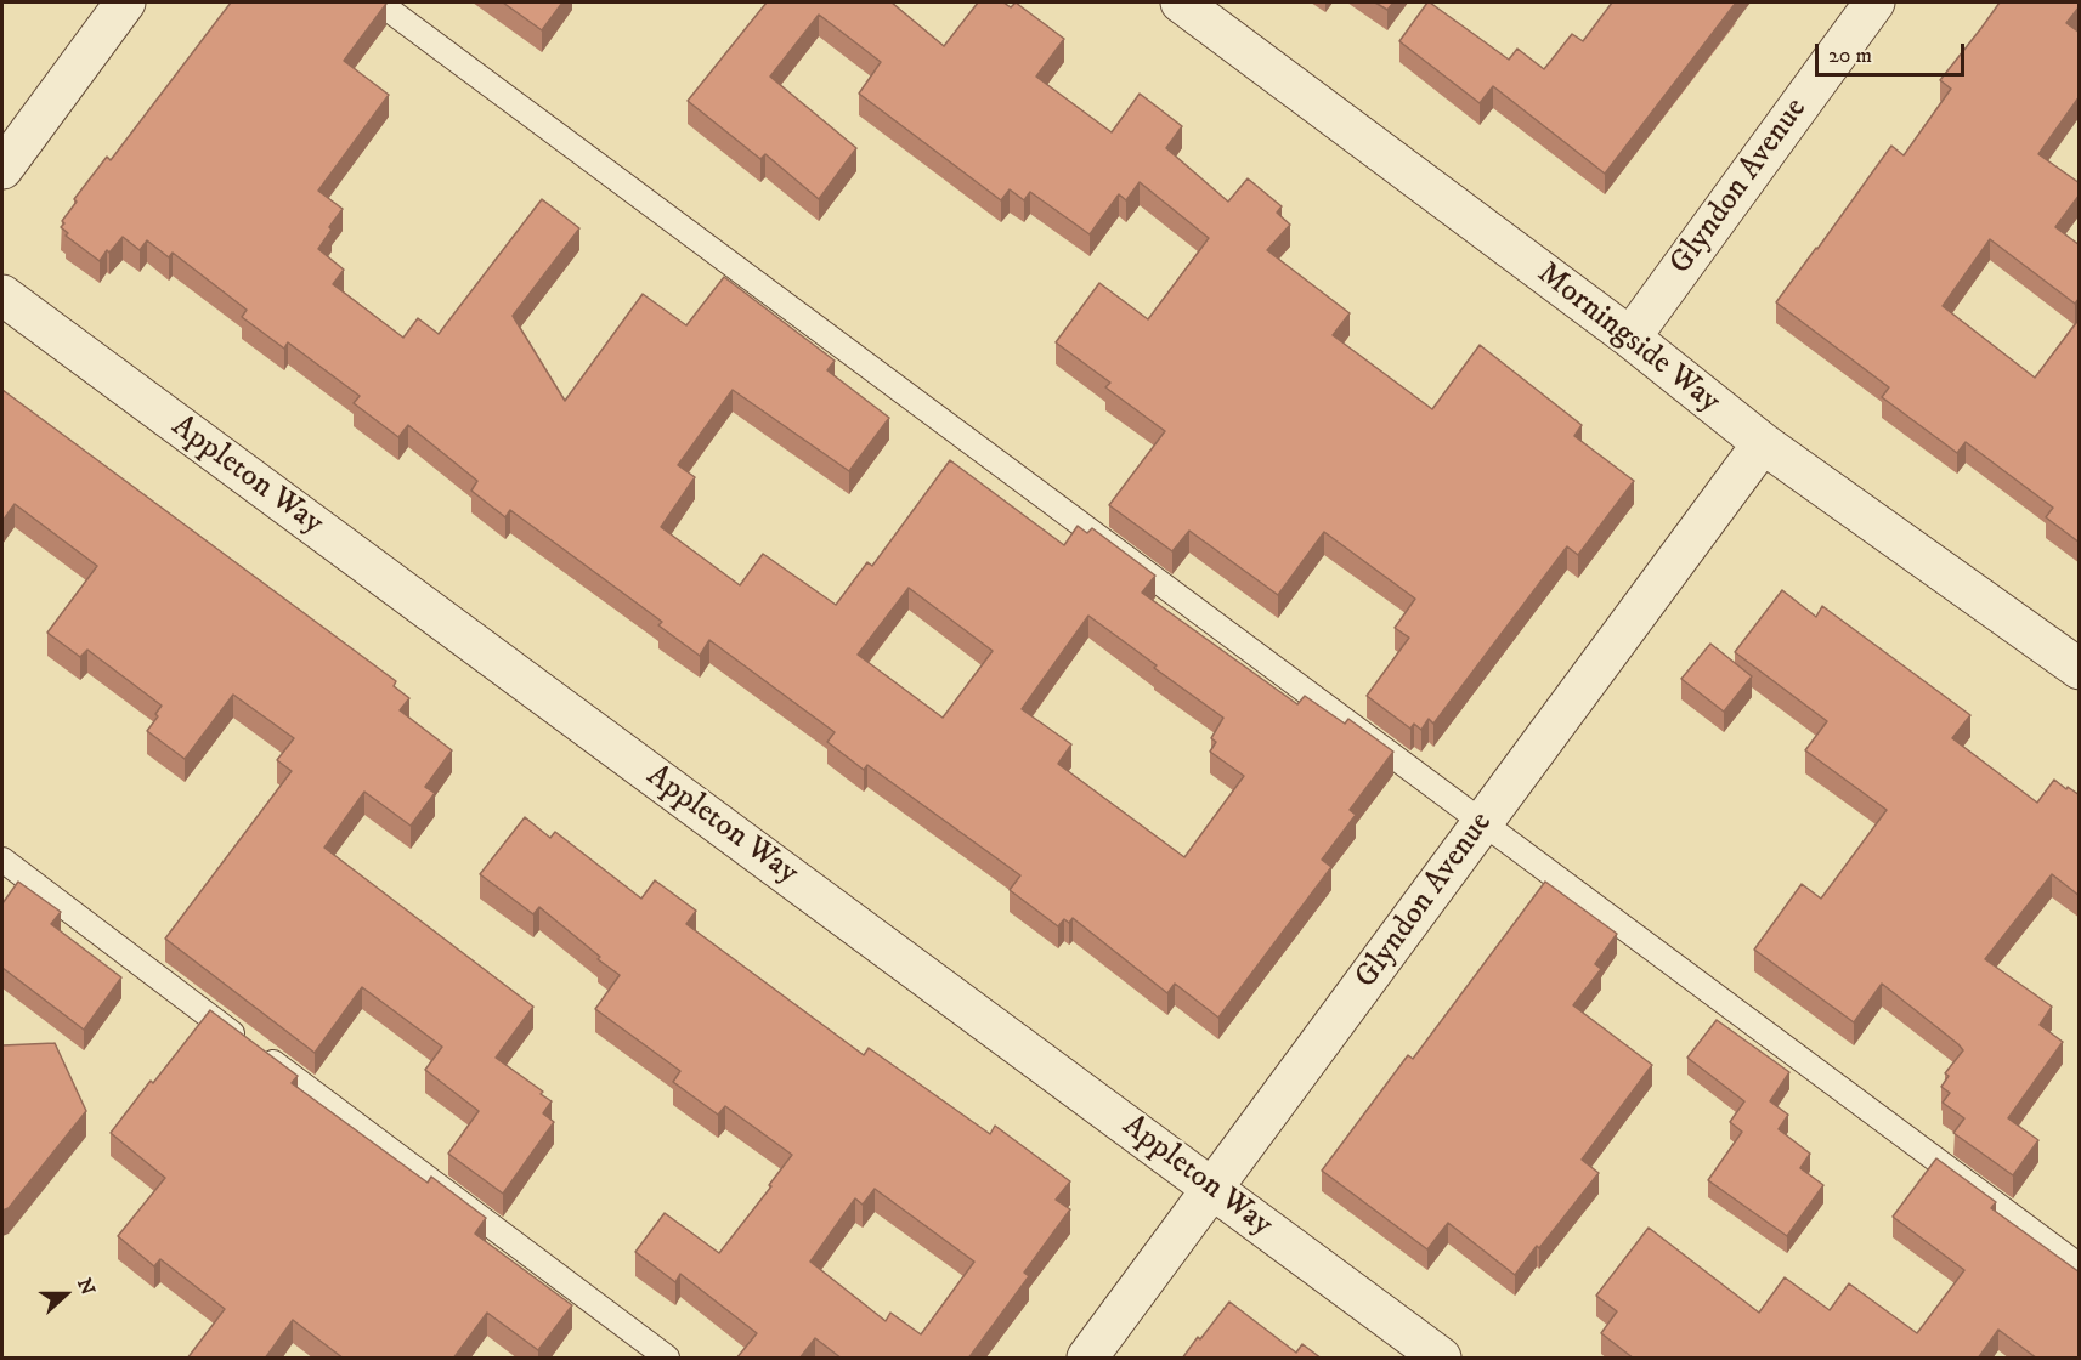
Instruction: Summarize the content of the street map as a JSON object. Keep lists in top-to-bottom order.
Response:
{
  "streets": {
    "street": ["Glyndon Avenue", "Morningside Way", "Appleton Way"]
  },
  "crossings": [
    ["Glyndon Avenue", "Morningside Way"],
    ["Glyndon Avenue", "Appleton Way"]
  ],
  "scale_bar": "20 m",
  "north": "right"
}
